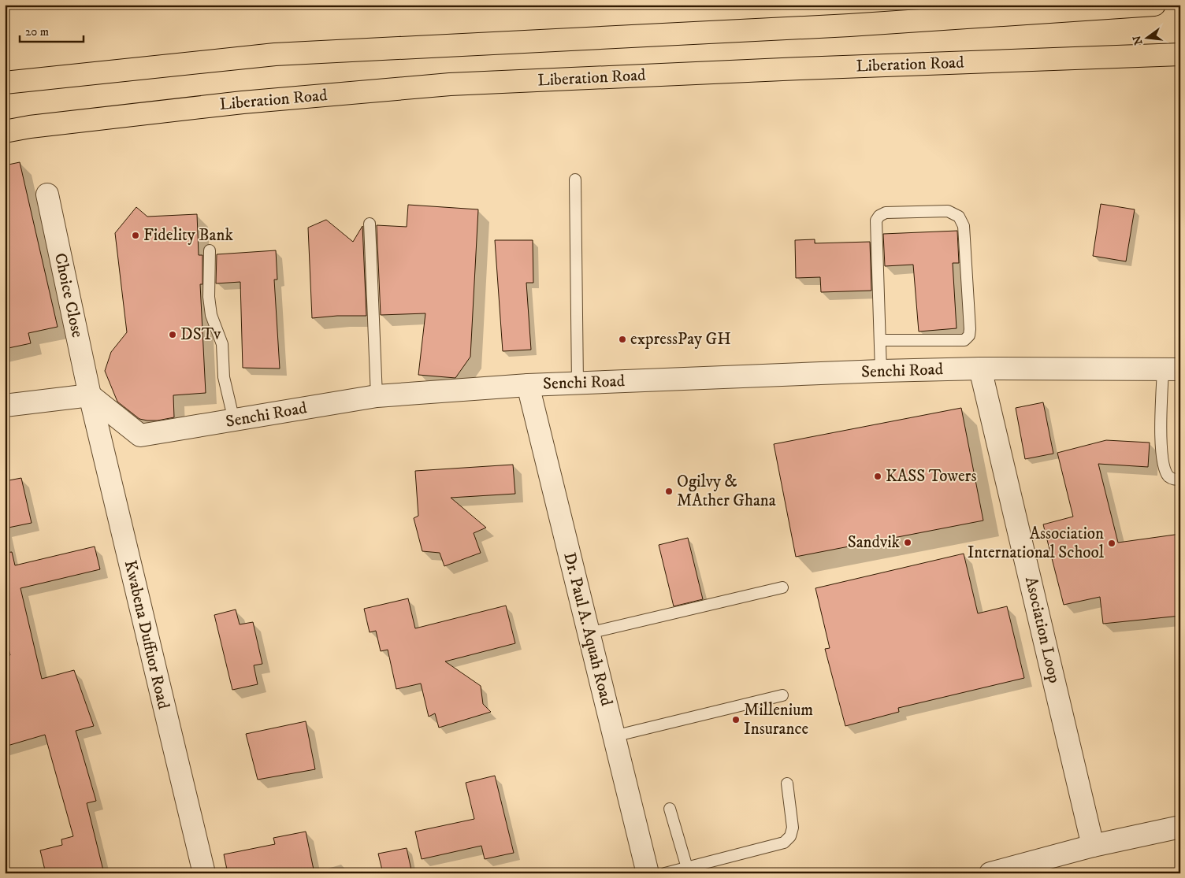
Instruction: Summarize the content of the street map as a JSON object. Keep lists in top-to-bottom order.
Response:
{
  "streets": {
    "highway": ["Liberation Road"],
    "street": [
      "Choice Close",
      "Senchi Road",
      "Dr. Paul A. Aquah Road",
      "Asociation Loop",
      "Kwabena Duffuor Road"
    ]
  },
  "crossings": [
    ["Choice Close", "Senchi Road"],
    ["Choice Close", "Kwabena Duffuor Road"],
    ["Senchi Road", "Dr. Paul A. Aquah Road"],
    ["Senchi Road", "Asociation Loop"],
    ["Senchi Road", "Kwabena Duffuor Road"]
  ],
  "places": [
    "Fidelity Bank",
    "DSTv",
    "expressPay GH",
    "KASS Towers",
    "Ogilvy & MAther Ghana",
    "Sandvik",
    "Association International School",
    "Millenium Insurance"
  ],
  "scale_bar": "20 m",
  "north": "left"
}
